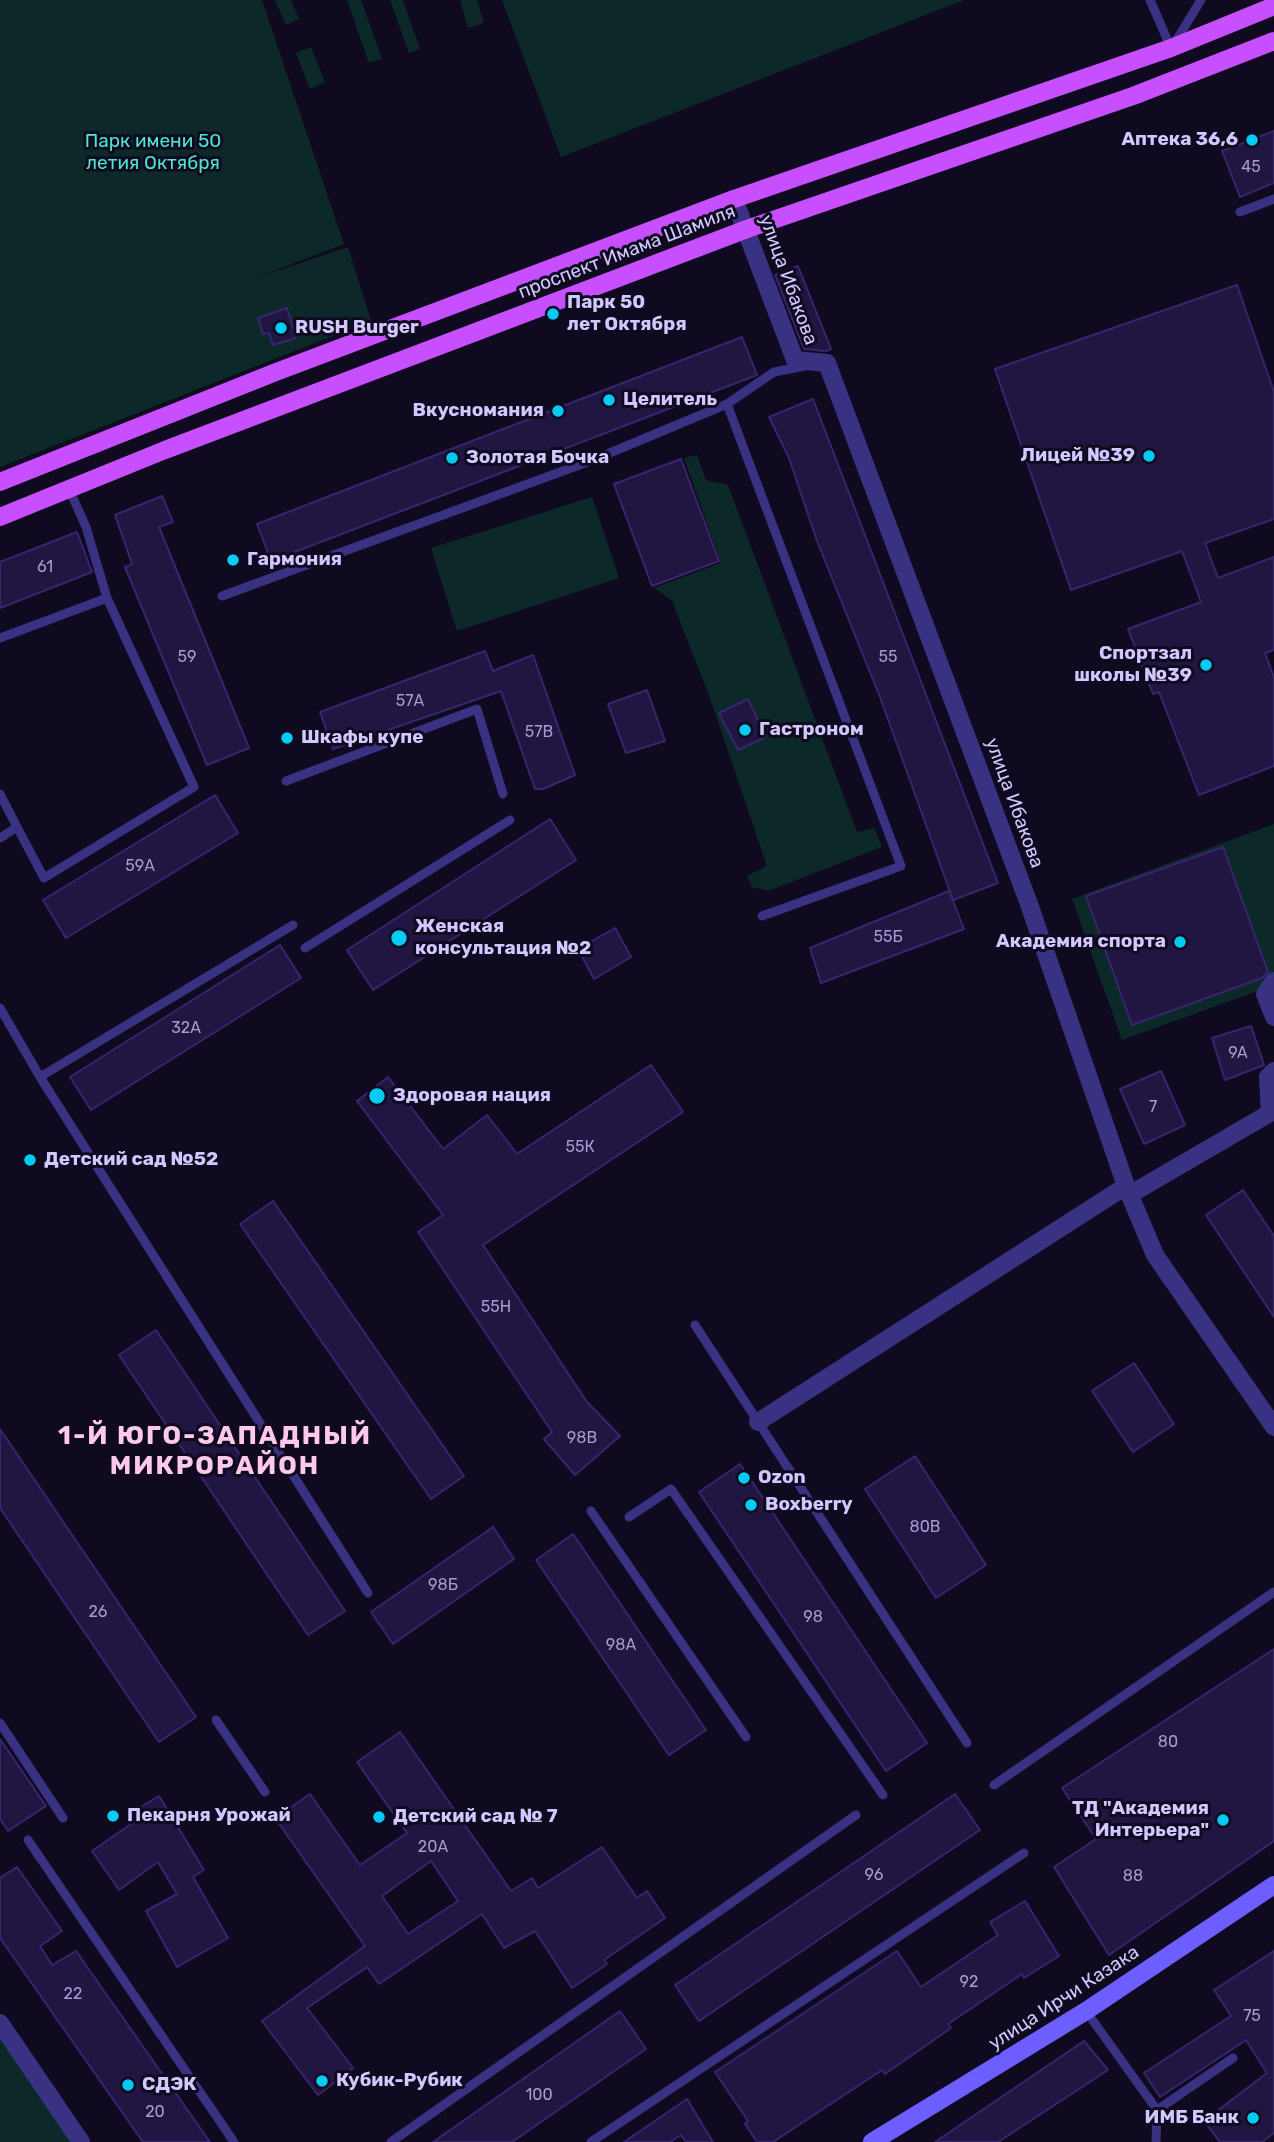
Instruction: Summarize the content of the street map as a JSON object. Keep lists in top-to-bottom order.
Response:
{
  "streets": {
    "main road": ["проспект Имама Шамиля", "улица Ирчи Казака"],
    "street": ["улица Ибакова"]
  },
  "crossings": [
    ["проспект Имама Шамиля", "улица Ибакова"]
  ],
  "districts": ["1-Й ЮГО-ЗАПАДНЫЙ МИКРОРАЙОН"],
  "parks": ["Парк имени 50 летия Октября"],
  "places": [
    "Аптека 36,6",
    "Парк 50 лет Октября",
    "RUSH Burger",
    "Целитель",
    "Вкусномания",
    "Лицей №39",
    "Золотая Бочка",
    "Гармония",
    "Спортзал школы №39",
    "Гастроном",
    "Шкафы купе",
    "Женская консультация №2",
    "Академия спорта",
    "Здоровая нация",
    "Детский сад №52",
    "Ozon",
    "Boxberry",
    "Пекарня Урожай",
    "Детский сад № 7",
    "ТД \"Академия Интерьера\"",
    "Кубик-Рубик",
    "СДЭК",
    "ИМБ Банк"
  ],
  "house_numbers": [
    "45",
    "61",
    "59",
    "55",
    "57А",
    "57В",
    "59А",
    "55Б",
    "32А",
    "9A",
    "7",
    "55К",
    "55Н",
    "98В",
    "80В",
    "98Б",
    "26",
    "98",
    "98А",
    "80",
    "20А",
    "96",
    "88",
    "92",
    "22",
    "75",
    "100",
    "20"
  ]
}
